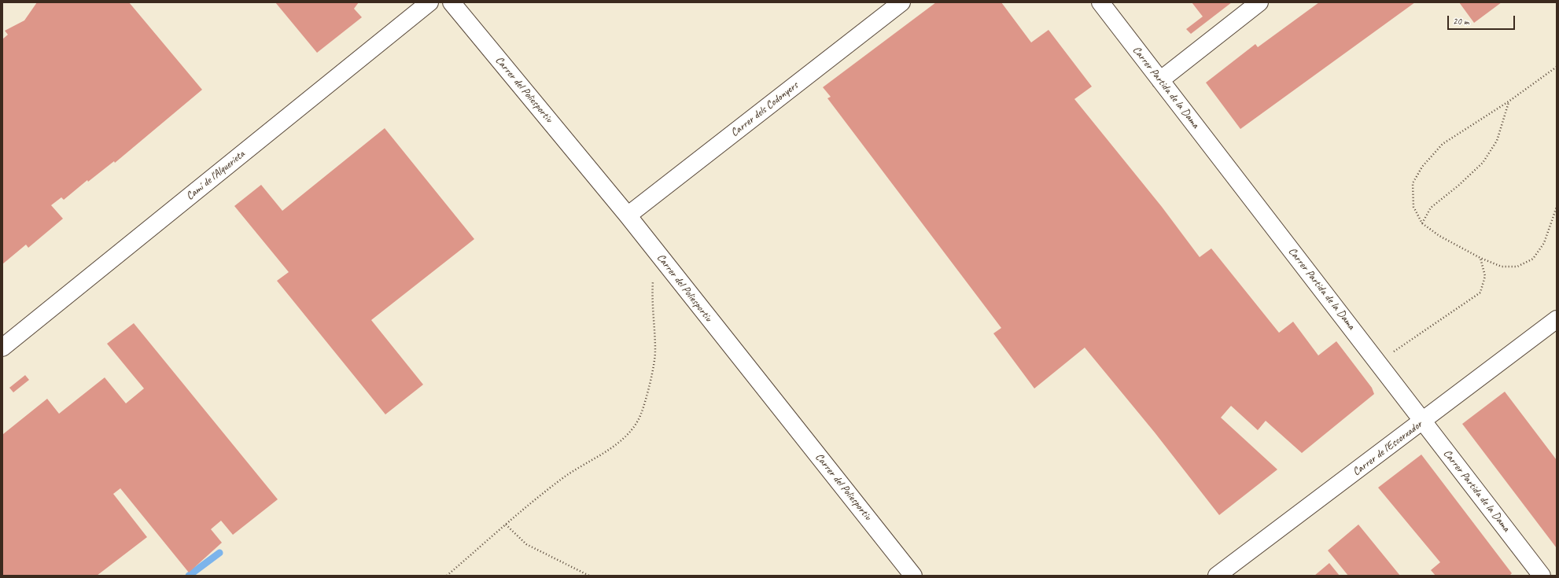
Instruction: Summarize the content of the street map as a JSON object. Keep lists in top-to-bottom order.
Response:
{
  "streets": {
    "street": [
      "Carrer Partida de la Dama",
      "Carrer del Poliesportiu",
      "Carrer dels Codonyers",
      "Camí de l'Alquerieta",
      "Carrer de l'Escorxador"
    ]
  },
  "crossings": [
    ["Carrer Partida de la Dama", "Carrer de l'Escorxador"],
    ["Carrer del Poliesportiu", "Carrer dels Codonyers"]
  ],
  "scale_bar": "20 m"
}
